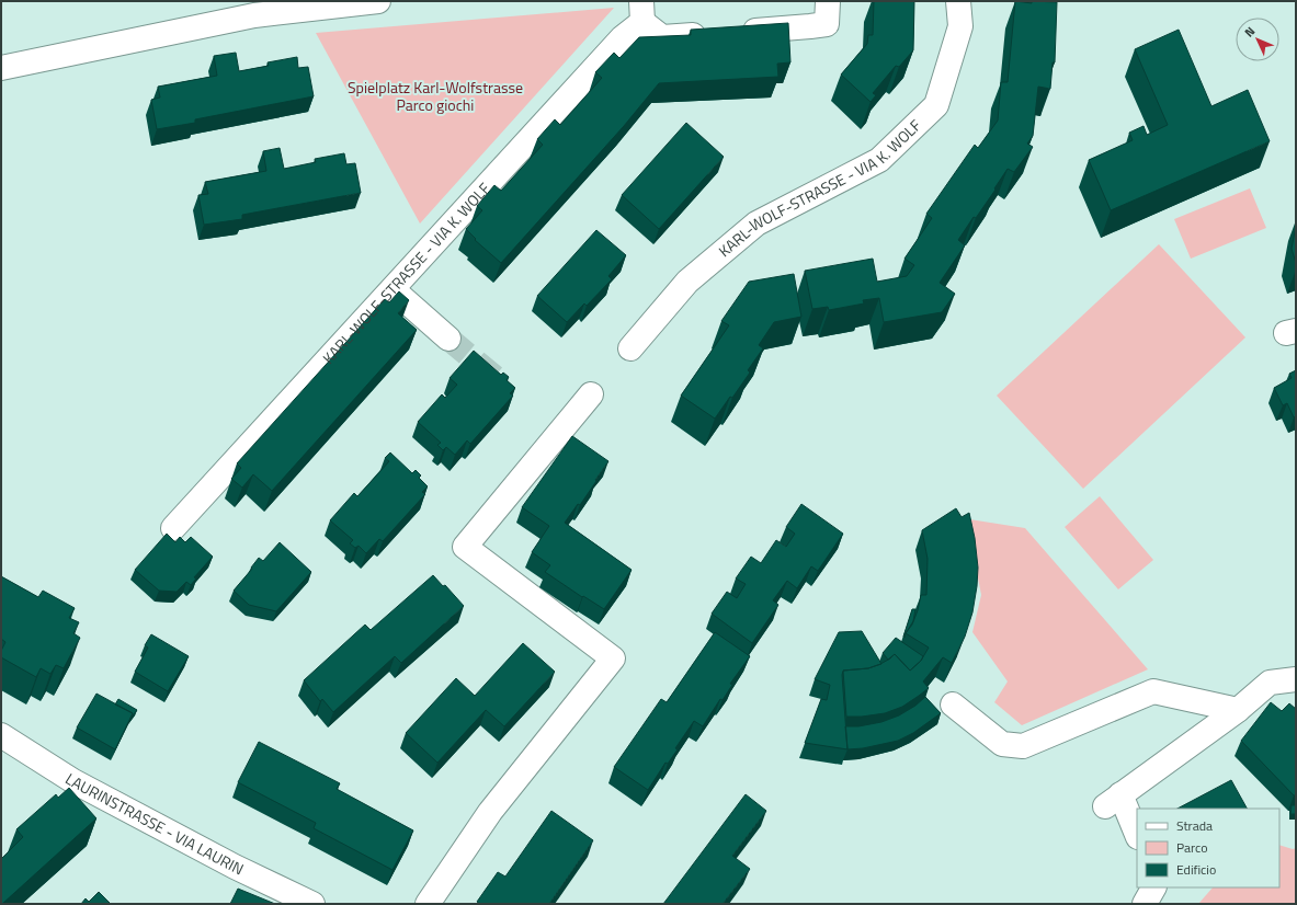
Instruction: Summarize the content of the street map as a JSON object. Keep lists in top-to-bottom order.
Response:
{
  "streets": {
    "street": ["KARL-WOLF-STRASSE - VIA K. WOLF", "LAURINSTRASSE - VIA LAURIN"]
  },
  "parks": ["Spielplatz Karl-Wolfstrasse Parco giochi"],
  "legend": ["Strada", "Parco", "Edificio"],
  "north": "top left"
}
